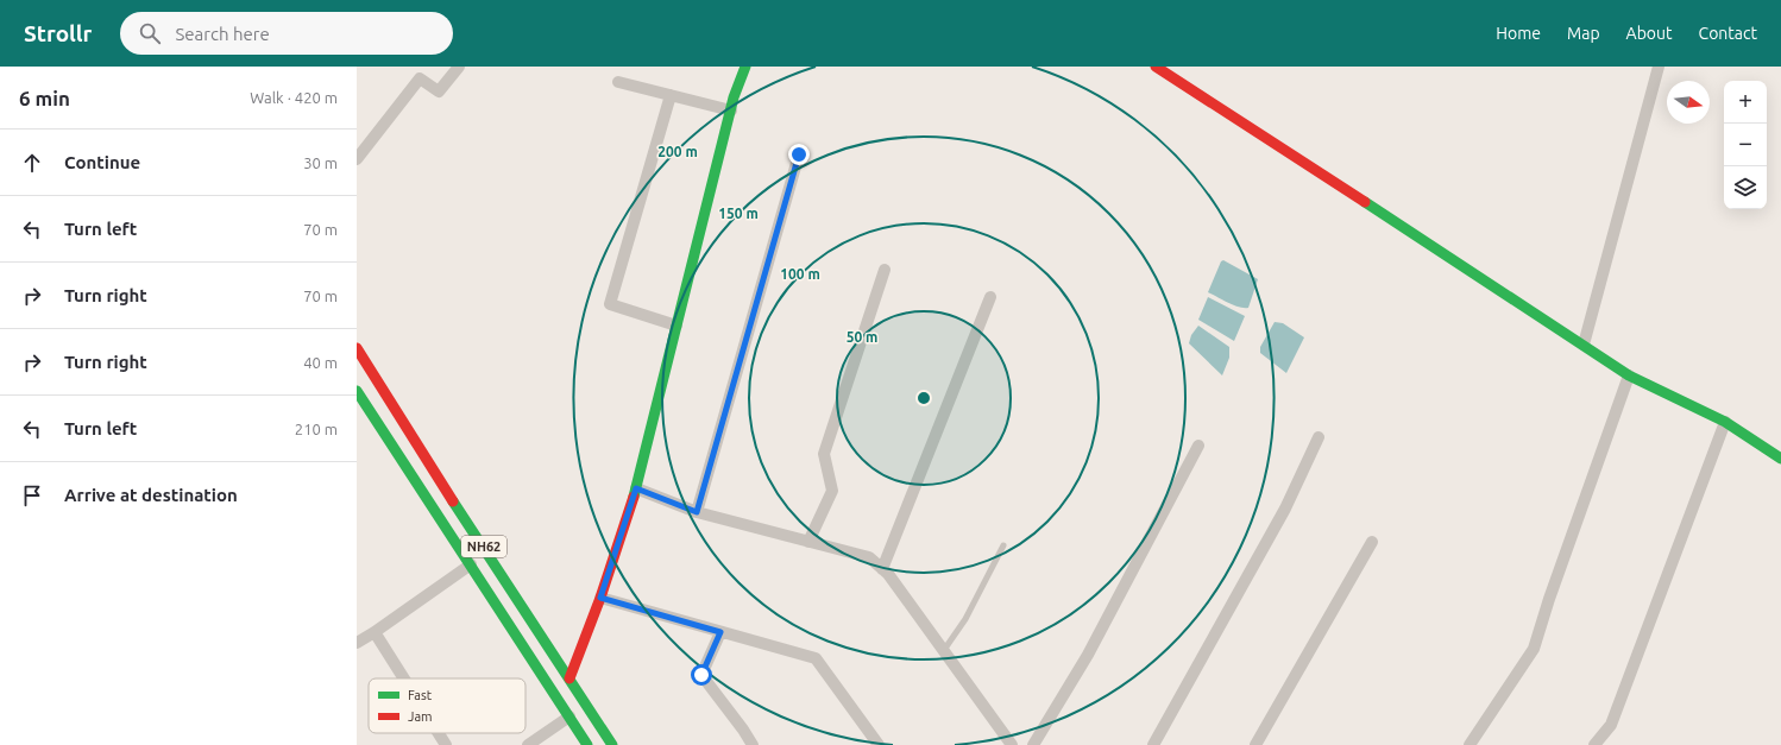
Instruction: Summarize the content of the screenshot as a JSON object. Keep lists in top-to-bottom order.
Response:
{
  "streets": {
    "street": ["NH62"]
  },
  "legend": ["Fast", "Jam"],
  "north": "right",
  "page": {
    "header": "Strollr",
    "search": "Search here",
    "nav": [
      "Home",
      "Map",
      "About",
      "Contact"
    ],
    "heading": ["6 min", "Walk · 420 m"],
    "map_buttons": ["+", "−"],
    "list": [
      ["Continue", "30 m"],
      ["Turn left", "70 m"],
      ["Turn right", "70 m"],
      ["Turn right", "40 m"],
      ["Turn left", "210 m"],
      "Arrive at destination"
    ]
  },
  "rings": [
    "200 m",
    "150 m",
    "100 m",
    "50 m"
  ]
}
